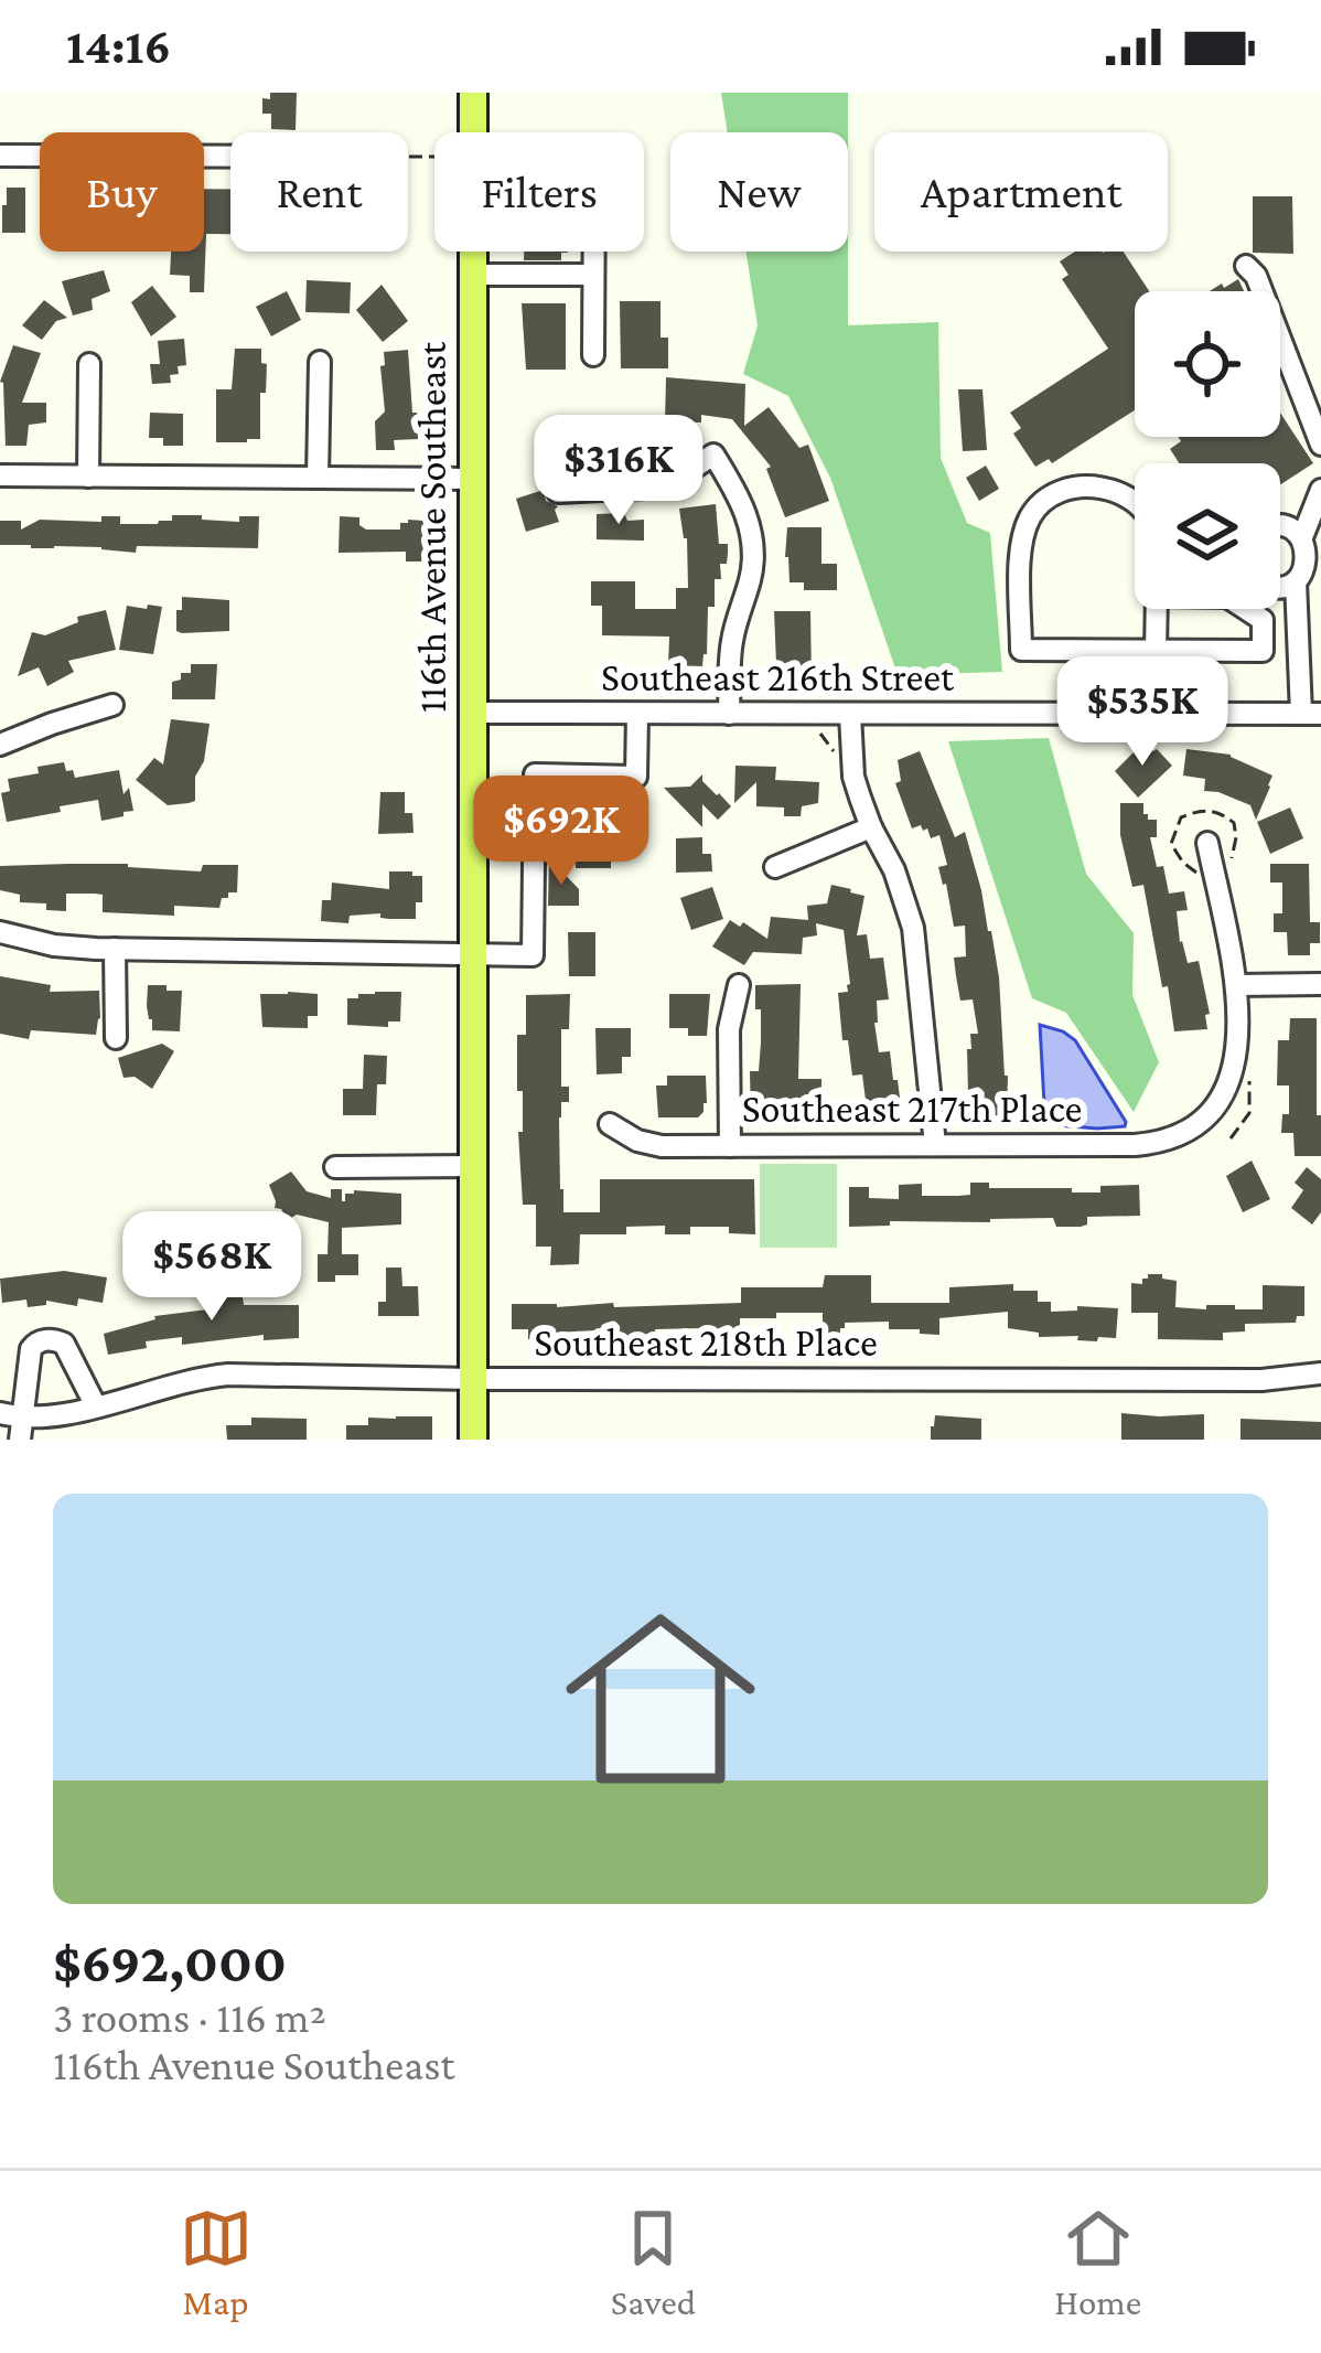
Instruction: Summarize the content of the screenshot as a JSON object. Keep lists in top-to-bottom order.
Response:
{
  "streets": {
    "main road": ["116th Avenue Southeast"],
    "street": ["Southeast 216th Street", "Southeast 217th Place", "Southeast 218th Place"]
  },
  "crossings": [
    ["116th Avenue Southeast", "Southeast 216th Street"],
    ["116th Avenue Southeast", "Southeast 218th Place"]
  ],
  "page": {
    "status": "14:16",
    "chip": [
      "Buy",
      "Rent",
      "Filters",
      "New",
      "Apartment"
    ],
    "price": [
      "$316K",
      "$535K",
      "$692K",
      "$568K"
    ],
    "list": [
      {
        "name": "$692,000",
        "note": "3 rooms · 116 m² · 116th Avenue Southeast"
      }
    ],
    "tabs": ["Map", "Saved", "Home"]
  }
}
